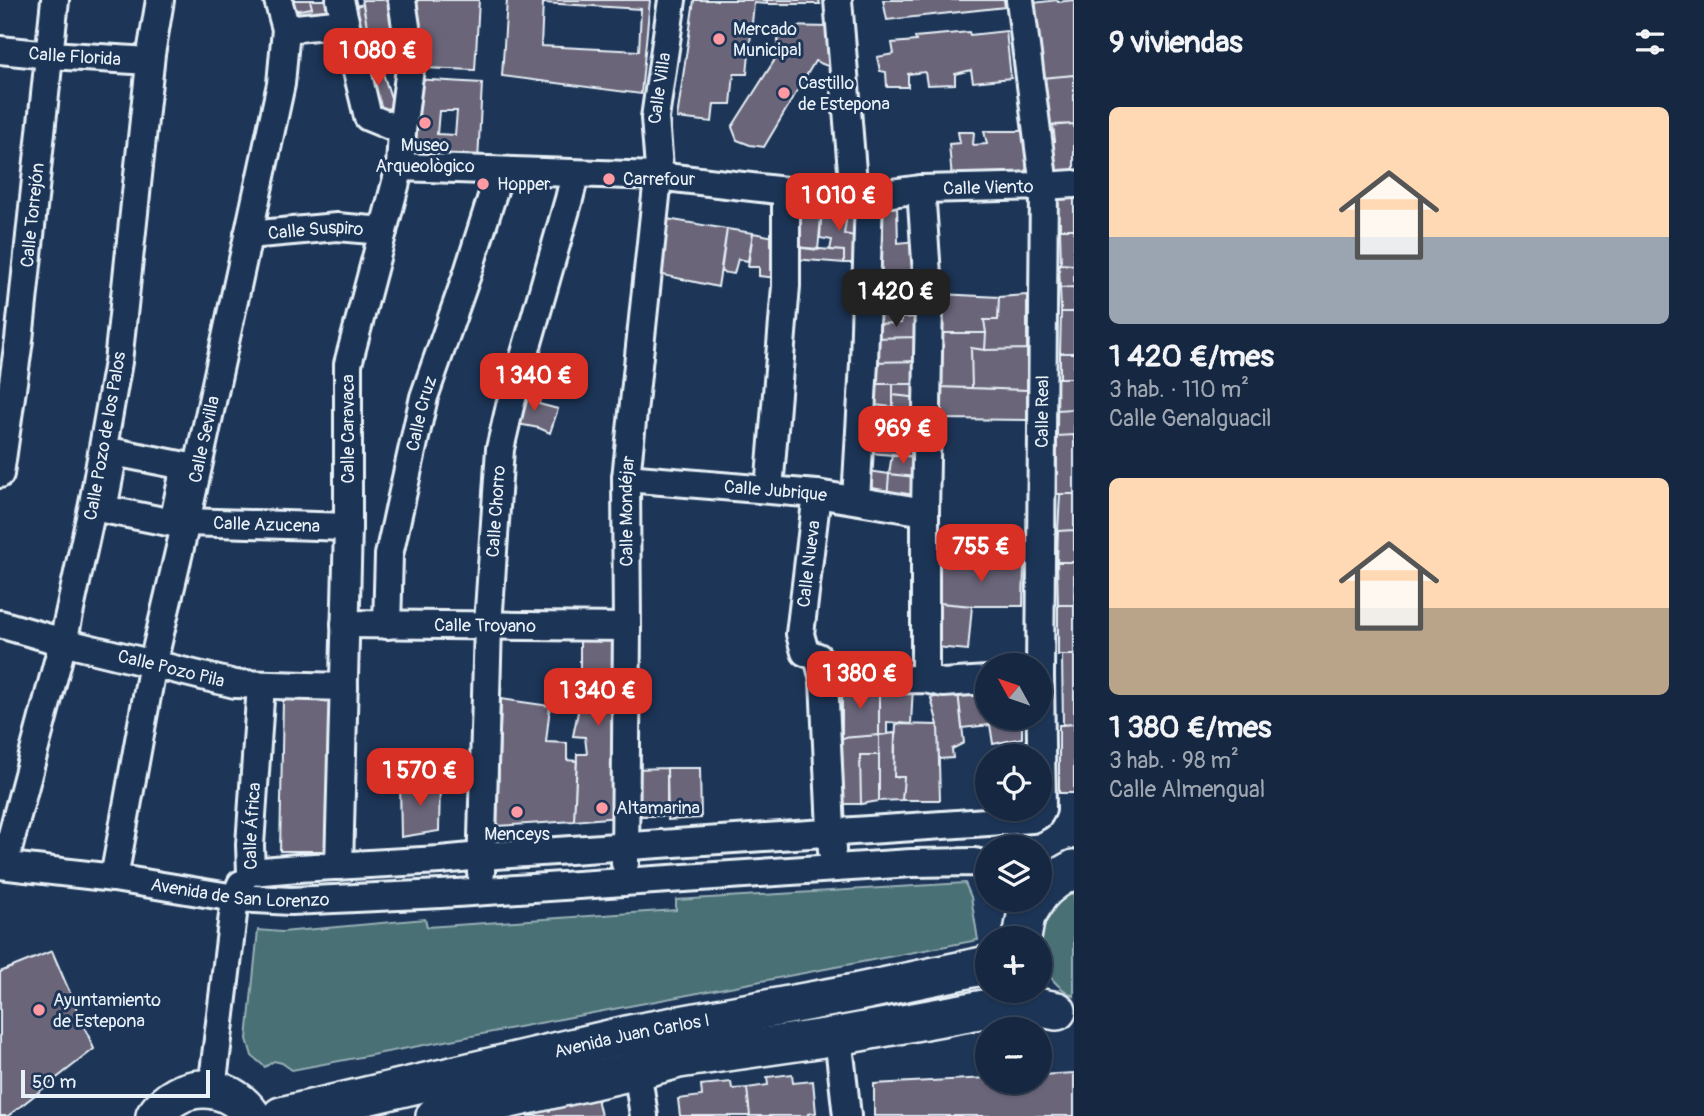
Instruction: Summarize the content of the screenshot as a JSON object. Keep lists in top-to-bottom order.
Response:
{
  "streets": {
    "main road": ["Avenida Juan Carlos I"],
    "street": [
      "Calle Florida",
      "Calle Villa",
      "Calle Viento",
      "Calle Torrejón",
      "Calle Suspiro",
      "Calle Real",
      "Calle Cruz",
      "Calle Caravaca",
      "Calle Pozo de los Palos",
      "Calle Sevilla",
      "Calle Jubrique",
      "Calle Chorro",
      "Calle Mondéjar",
      "Calle Azucena",
      "Calle Nueva",
      "Calle Troyano",
      "Calle Pozo Pila",
      "Calle África",
      "Avenida de San Lorenzo"
    ]
  },
  "crossings": [
    ["Calle Florida", "Calle Torrejón"],
    ["Calle Florida", "Calle Pozo de los Palos"],
    ["Calle Villa", "Calle Viento"],
    ["Calle Villa", "Calle Mondéjar"],
    ["Calle Viento", "Calle Real"],
    ["Calle Viento", "Calle Cruz"],
    ["Calle Viento", "Calle Caravaca"],
    ["Calle Viento", "Calle Chorro"],
    ["Calle Viento", "Calle Mondéjar"],
    ["Calle Suspiro", "Calle Caravaca"],
    ["Calle Suspiro", "Calle Sevilla"],
    ["Calle Cruz", "Calle Troyano"],
    ["Calle Caravaca", "Calle Azucena"],
    ["Calle Caravaca", "Calle Troyano"],
    ["Calle Caravaca", "Calle Pozo Pila"],
    ["Calle Caravaca", "Avenida de San Lorenzo"],
    ["Calle Pozo de los Palos", "Calle Azucena"],
    ["Calle Pozo de los Palos", "Calle Pozo Pila"],
    ["Calle Pozo de los Palos", "Avenida de San Lorenzo"],
    ["Calle Sevilla", "Calle Azucena"],
    ["Calle Sevilla", "Calle Pozo Pila"],
    ["Calle Sevilla", "Avenida de San Lorenzo"],
    ["Calle Jubrique", "Calle Mondéjar"],
    ["Calle Jubrique", "Calle Nueva"],
    ["Calle Chorro", "Calle Troyano"],
    ["Calle Chorro", "Avenida de San Lorenzo"],
    ["Calle Mondéjar", "Calle Troyano"],
    ["Calle Mondéjar", "Avenida de San Lorenzo"],
    ["Calle Nueva", "Avenida de San Lorenzo"],
    ["Calle Pozo Pila", "Calle África"],
    ["Calle África", "Avenida de San Lorenzo"]
  ],
  "places": [
    "Mercado Municipal",
    "Castillo de Estepona",
    "Museo Arqueològico",
    "Carrefour",
    "Hopper",
    "Altamarina",
    "Menceys",
    "Ayuntamiento de Estepona"
  ],
  "scale_bar": "50 m",
  "north": "top left",
  "page": {
    "heading": "9 viviendas",
    "price": [
      "1 080 €",
      "1 010 €",
      "1 420 €",
      "1 340 €",
      "969 €",
      "755 €",
      "1 380 €",
      "1 340 €",
      "1 570 €"
    ],
    "list": [
      {
        "name": "1 420 €/mes",
        "note": "3 hab. · 110 m² · Calle Genalguacil"
      },
      {
        "name": "1 380 €/mes",
        "note": "3 hab. · 98 m² · Calle Almengual"
      }
    ],
    "map_buttons": ["+", "−"],
    "scale": "50 m"
  }
}
